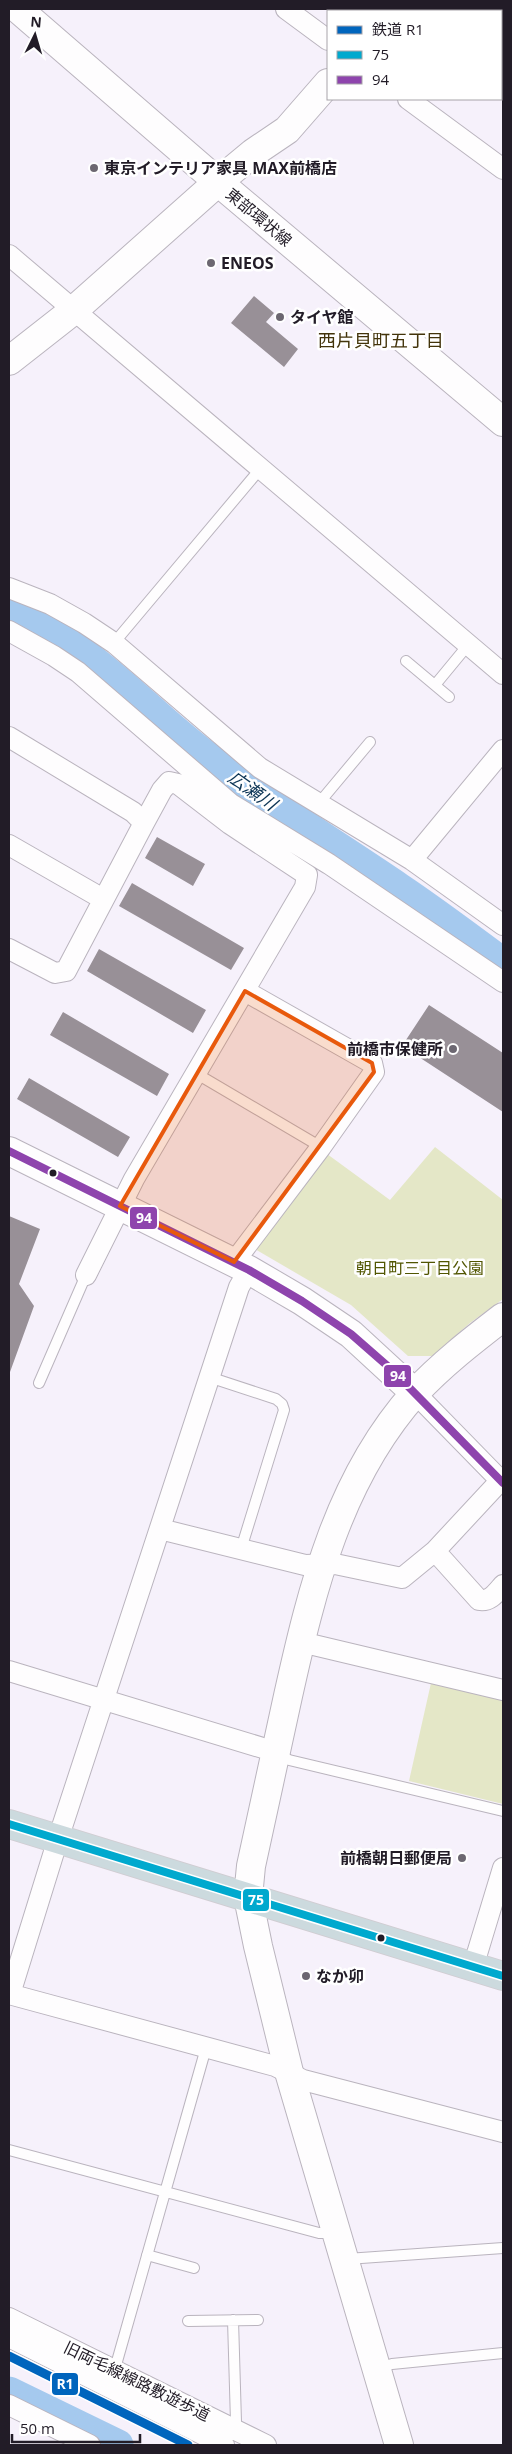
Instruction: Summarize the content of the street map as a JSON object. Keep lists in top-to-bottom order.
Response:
{
  "streets": {
    "street": ["東部環状線", "旧両毛線線路敷遊歩道"]
  },
  "districts": ["西片貝町五丁目"],
  "water": ["広瀬川"],
  "parks": ["朝日町三丁目公園"],
  "places": [
    "東京インテリア家具 MAX前橋店",
    "ENEOS",
    "タイヤ館",
    "前橋市保健所",
    "前橋朝日郵便局",
    "なか卯"
  ],
  "lines": ["transit line 94", "transit line 75", "rail line R1"],
  "legend": ["鉄道 R1", "75", "94"],
  "scale_bar": "50 m",
  "north": "top"
}
